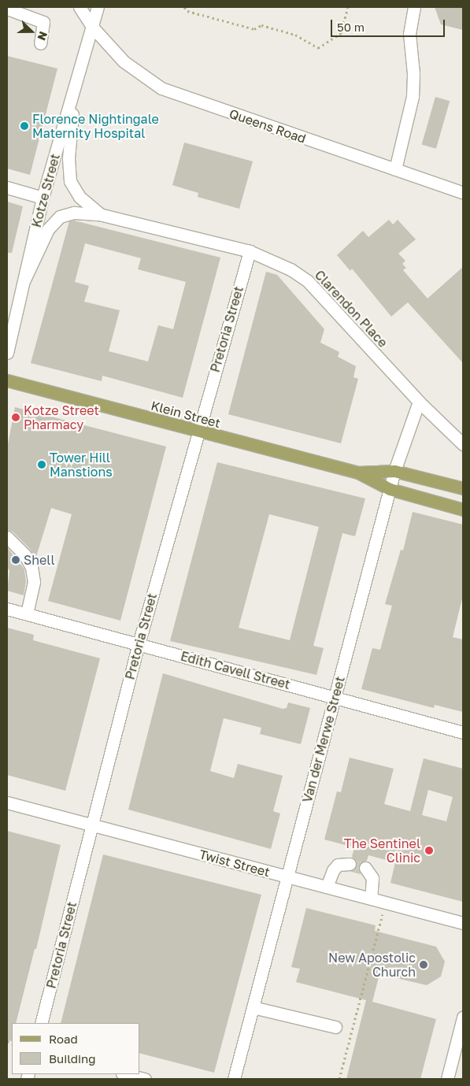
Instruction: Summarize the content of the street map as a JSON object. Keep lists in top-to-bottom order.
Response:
{
  "streets": {
    "main road": ["Klein Street"],
    "street": [
      "Queens Road",
      "Kotze Street",
      "Clarendon Place",
      "Pretoria Street",
      "Edith Cavell Street",
      "Van der Merwe Street",
      "Twist Street"
    ]
  },
  "crossings": [
    ["Queens Road", "Kotze Street"],
    ["Kotze Street", "Clarendon Place"],
    ["Clarendon Place", "Pretoria Street"],
    ["Clarendon Place", "Van der Merwe Street"],
    ["Pretoria Street", "Klein Street"],
    ["Pretoria Street", "Edith Cavell Street"],
    ["Pretoria Street", "Twist Street"],
    ["Klein Street", "Van der Merwe Street"],
    ["Edith Cavell Street", "Van der Merwe Street"],
    ["Van der Merwe Street", "Twist Street"]
  ],
  "places": [
    "Florence Nightingale Maternity Hospital",
    "Kotze Street Pharmacy",
    "Tower Hill Manstions",
    "Shell",
    "The Sentinel Clinic",
    "New Apostolic Church"
  ],
  "legend": ["Road", "Building"],
  "scale_bar": "50 m",
  "north": "right"
}
